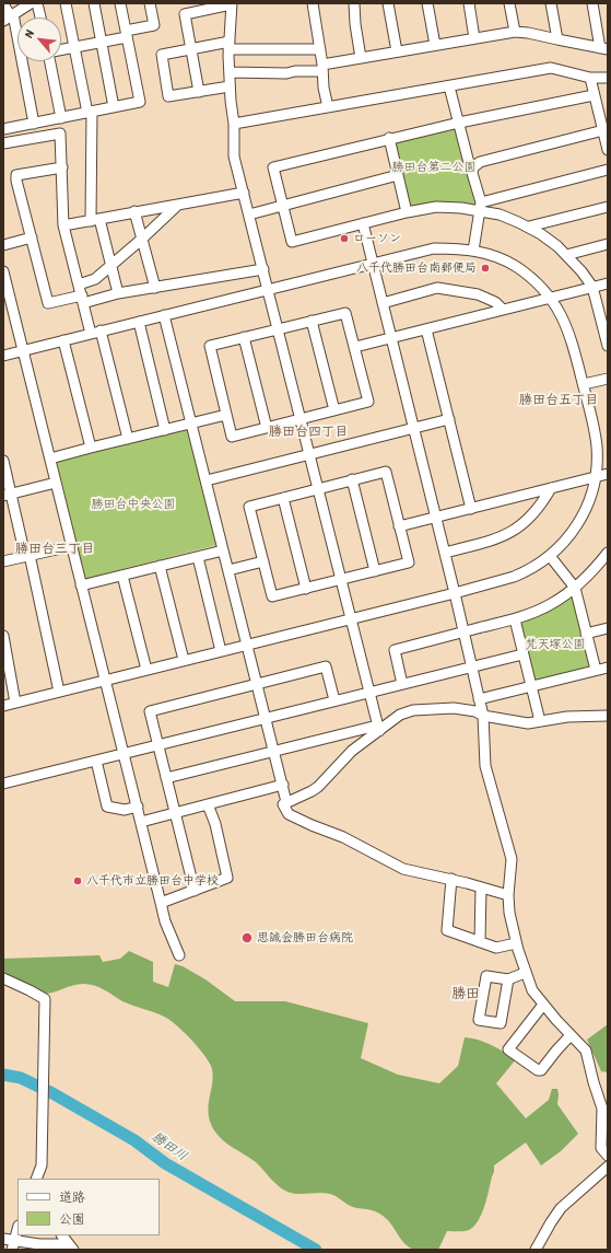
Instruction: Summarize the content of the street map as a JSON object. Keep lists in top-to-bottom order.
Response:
{
  "districts": [
    "勝田台五丁目",
    "勝田台四丁目",
    "勝田台三丁目",
    "勝田"
  ],
  "water": ["勝田川"],
  "parks": ["勝田台第二公園", "勝田台中央公園", "梵天塚公園"],
  "places": [
    "ローソン",
    "八千代勝田台南郵便局",
    "八千代市立勝田台中学校",
    "思誠会勝田台病院"
  ],
  "legend": ["道路", "公園"],
  "north": "top left"
}
